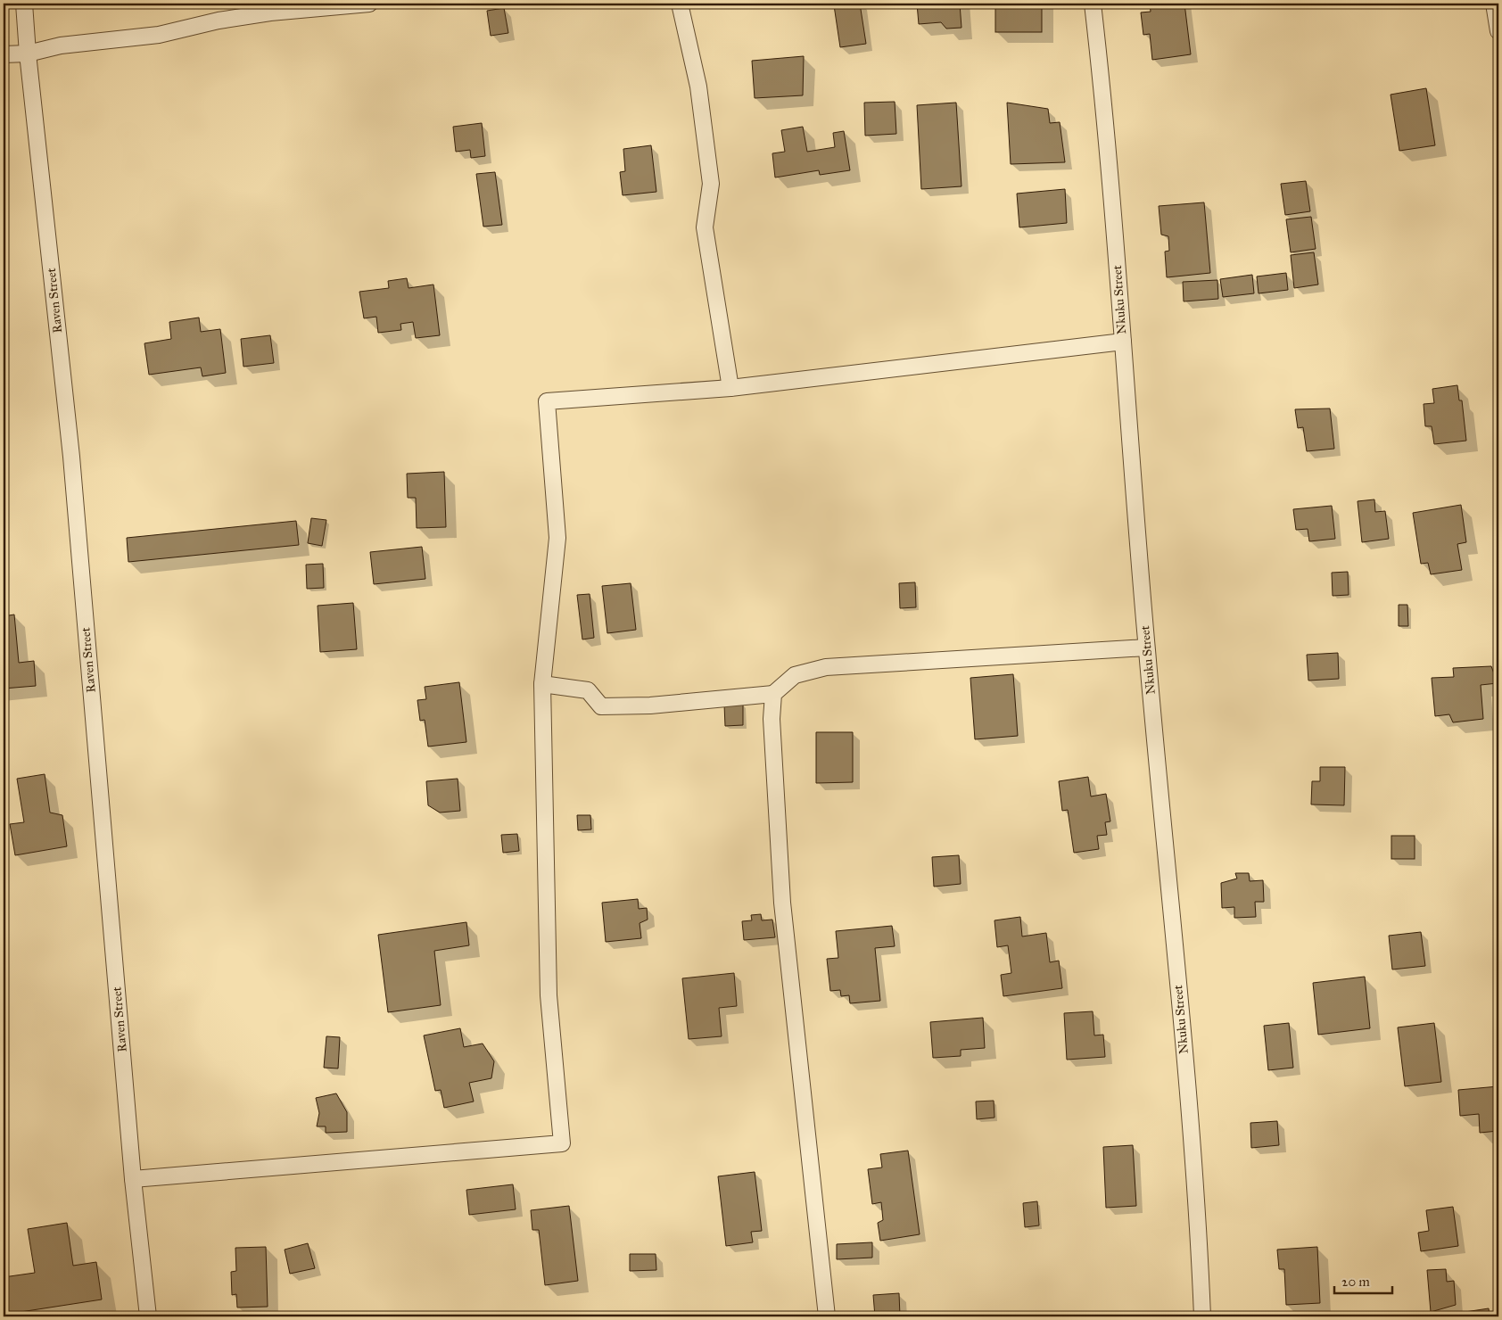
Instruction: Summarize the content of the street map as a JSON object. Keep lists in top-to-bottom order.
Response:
{
  "streets": {
    "street": ["Nkuku Street", "Raven Street"]
  },
  "scale_bar": "20 m"
}
